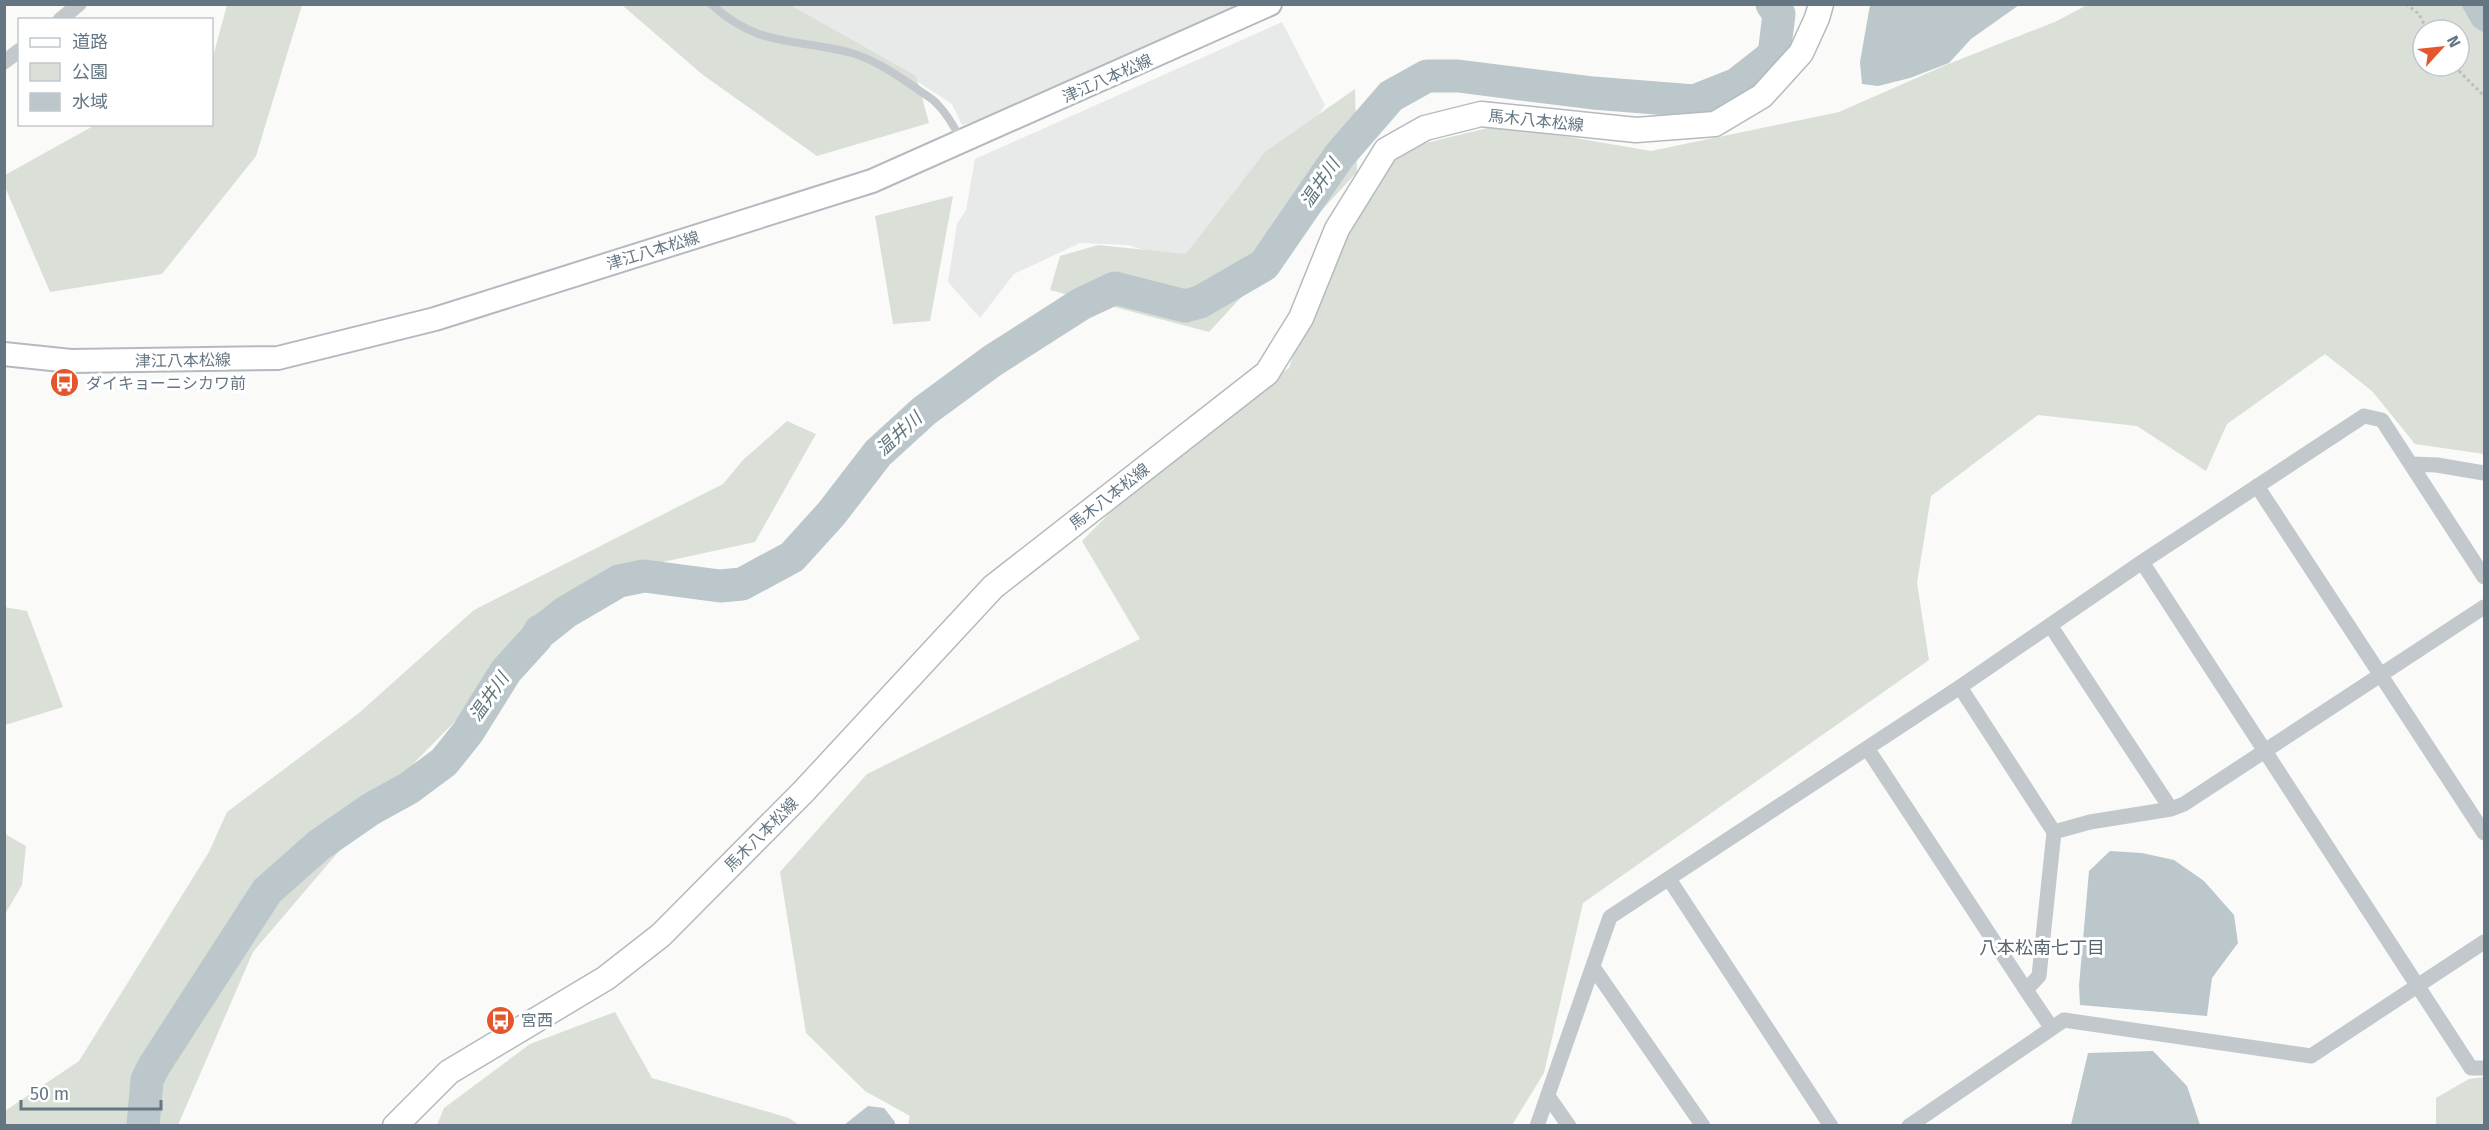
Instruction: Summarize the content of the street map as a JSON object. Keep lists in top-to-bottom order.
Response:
{
  "streets": {
    "main road": ["津江八本松線", "馬木八本松線"]
  },
  "districts": ["八本松南七丁目"],
  "water": ["温井川"],
  "places": {
    "bus stop": ["ダイキョーニシカワ前", "宮西"]
  },
  "legend": ["道路", "公園", "水域"],
  "scale_bar": "50 m",
  "north": "top right"
}
